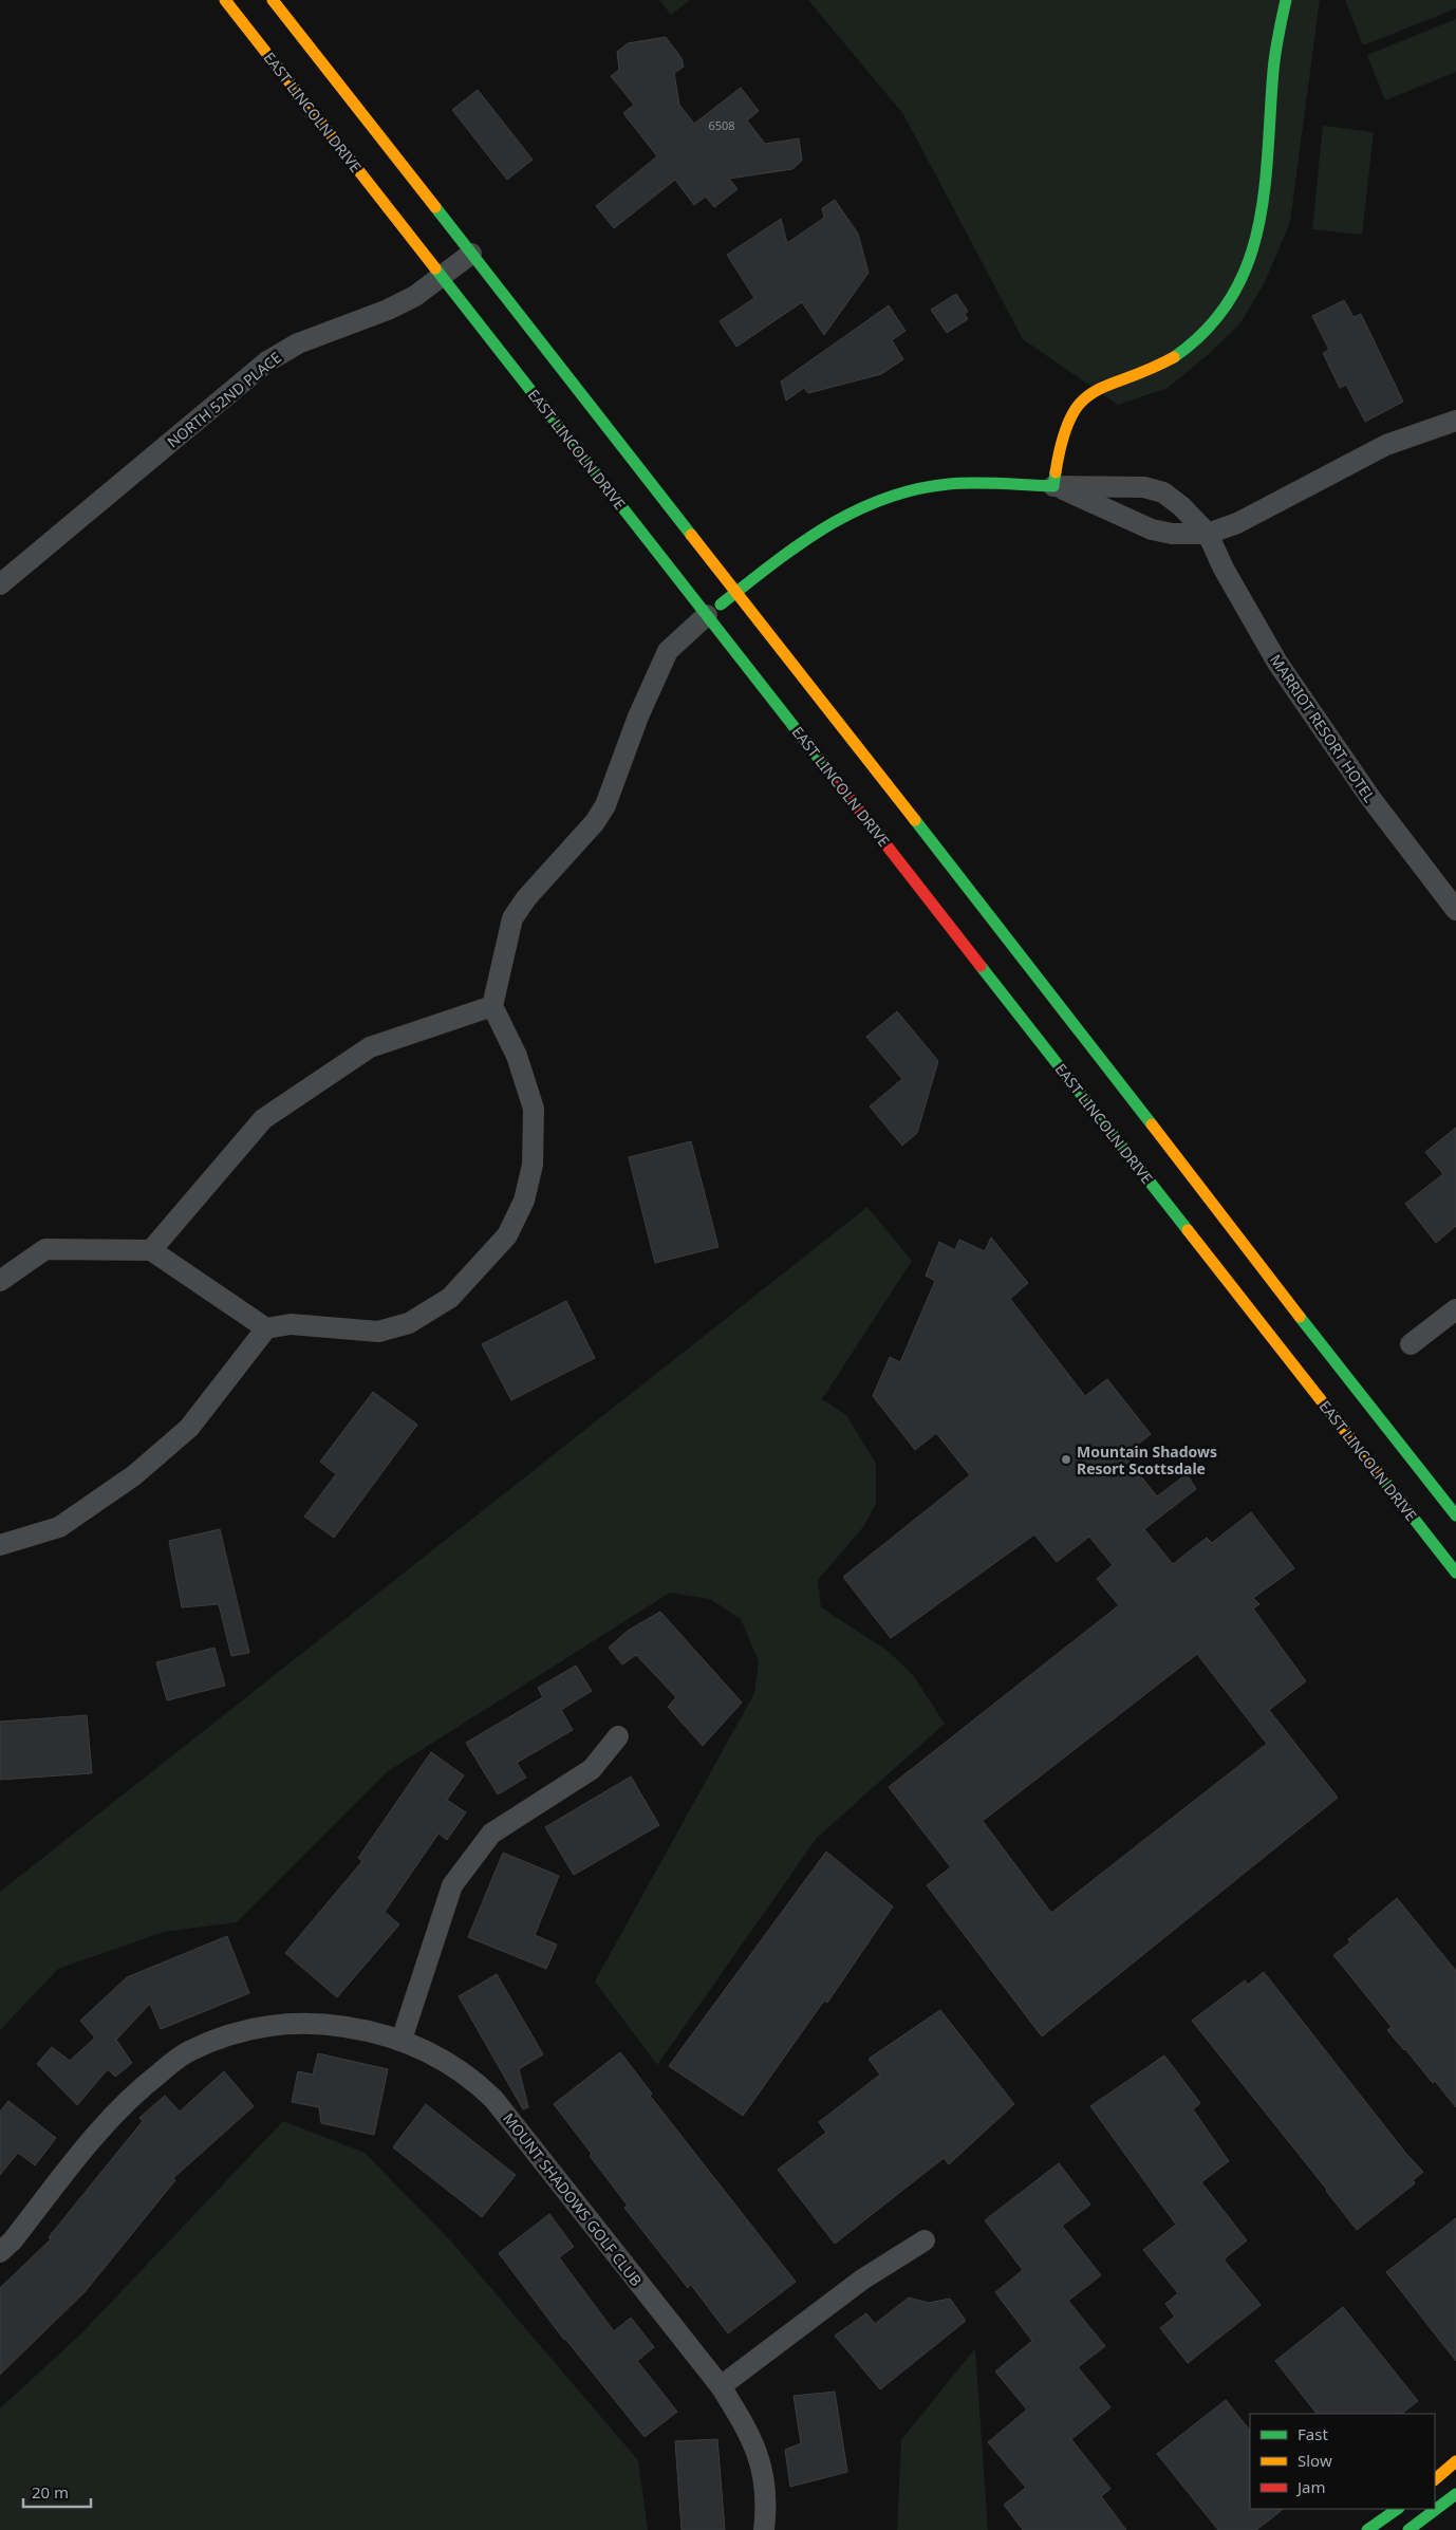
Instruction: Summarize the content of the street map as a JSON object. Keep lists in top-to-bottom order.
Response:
{
  "streets": {
    "main road": ["EAST LINCOLN DRIVE"],
    "street": ["NORTH 52ND PLACE", "MARRIOT RESORT HOTEL", "MOUNT SHADOWS GOLF CLUB"]
  },
  "crossings": [
    ["EAST LINCOLN DRIVE", "NORTH 52ND PLACE"]
  ],
  "places": ["Mountain Shadows Resort Scottsdale"],
  "house_numbers": ["6508"],
  "legend": ["Fast", "Slow", "Jam"],
  "scale_bar": "20 m"
}
